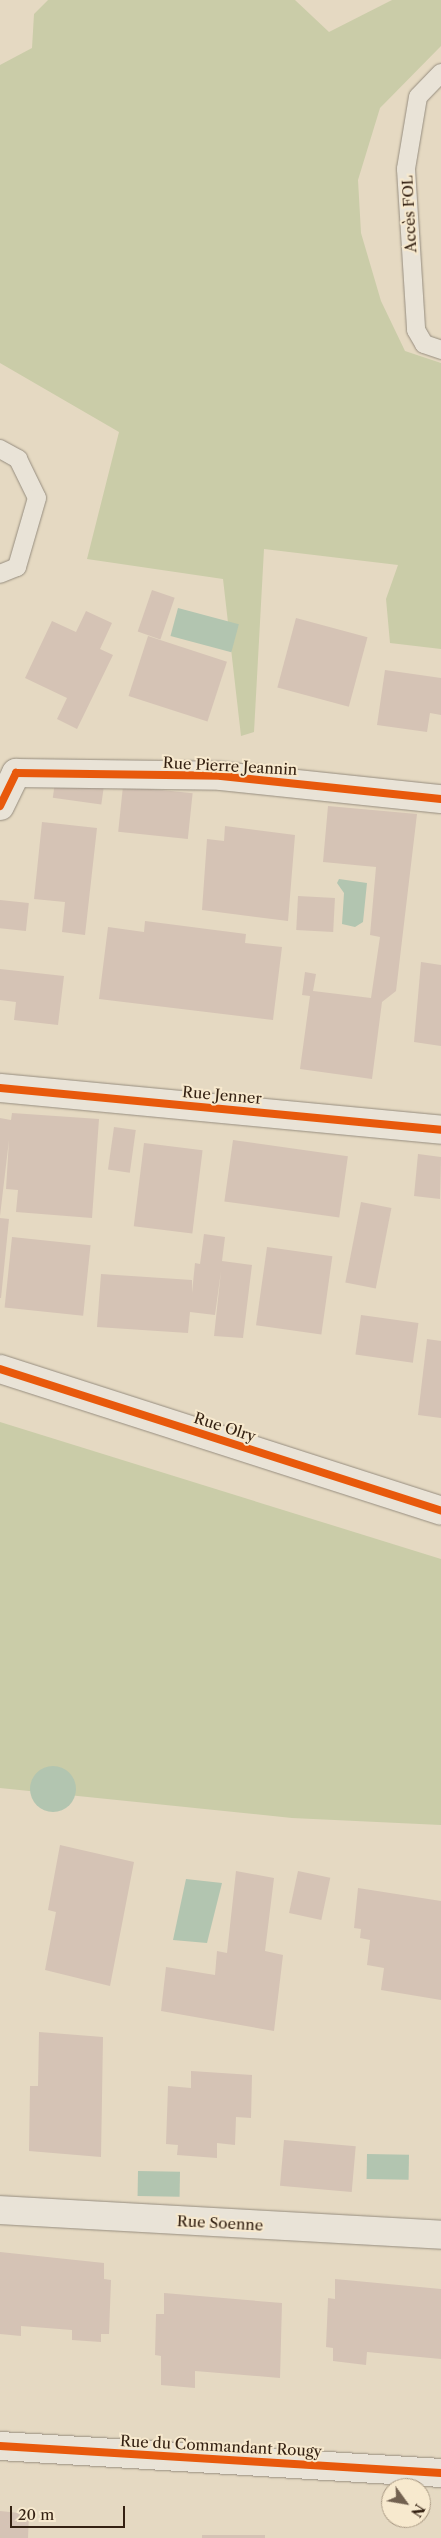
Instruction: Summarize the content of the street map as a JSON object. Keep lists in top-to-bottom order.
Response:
{
  "streets": {
    "street": [
      "Rue Pierre Jeannin",
      "Rue Jenner",
      "Rue Olry",
      "Rue Soenne",
      "Rue du Commandant Rougy"
    ],
    "lane": ["Accès FOL"]
  },
  "scale_bar": "20 m",
  "north": "bottom right"
}
